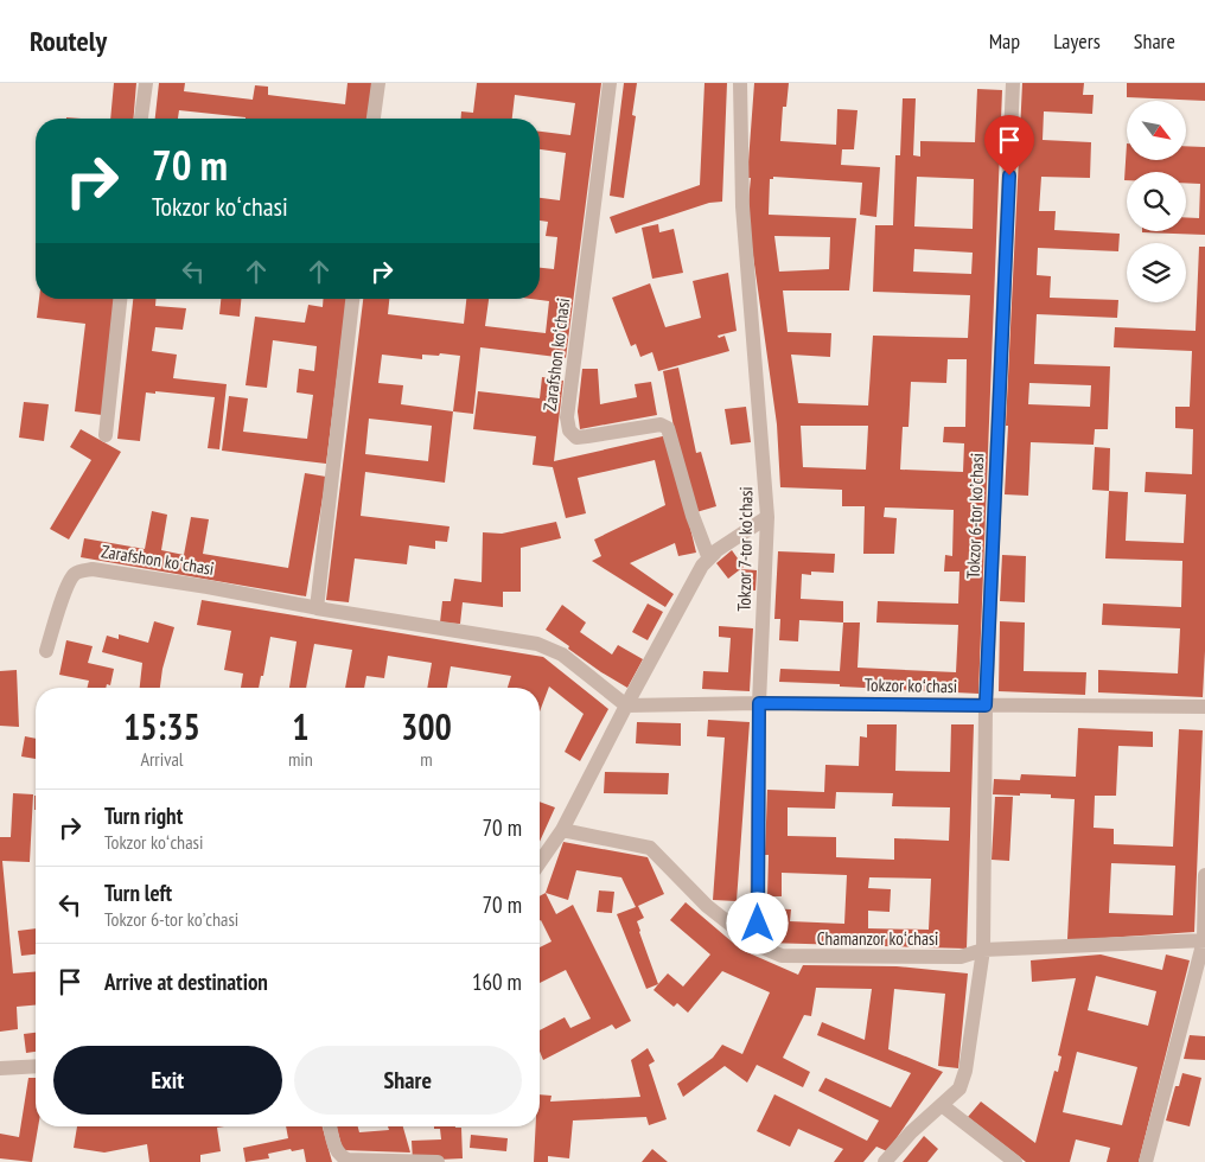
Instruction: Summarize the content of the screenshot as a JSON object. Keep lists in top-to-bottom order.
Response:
{
  "streets": {
    "street": [
      "Zarafshon koʻchasi",
      "Tokzor 6-tor koʼchasi",
      "Tokzor 7-tor koʼchasi",
      "Tokzor koʻchasi",
      "Chamanzor koʻchasi"
    ]
  },
  "crossings": [
    ["Tokzor 6-tor koʼchasi", "Tokzor koʻchasi"],
    ["Tokzor 6-tor koʼchasi", "Chamanzor koʻchasi"],
    ["Tokzor 7-tor koʼchasi", "Tokzor koʻchasi"],
    ["Tokzor 7-tor koʼchasi", "Chamanzor koʻchasi"]
  ],
  "north": "bottom right",
  "page": {
    "header": "Routely",
    "nav": ["Map", "Layers", "Share"],
    "turn": ["70 m", "Tokzor koʻchasi"],
    "eta": [
      "15:35",
      "Arrival",
      "1",
      "min",
      "300",
      "m"
    ],
    "list": [
      {
        "name": "Turn right",
        "note": "Tokzor koʻchasi",
        "value": "70 m"
      },
      {
        "name": "Turn left",
        "note": "Tokzor 6-tor koʼchasi",
        "value": "70 m"
      },
      {
        "name": "Arrive at destination",
        "value": "160 m"
      }
    ],
    "buttons": ["Exit", "Share"]
  }
}
